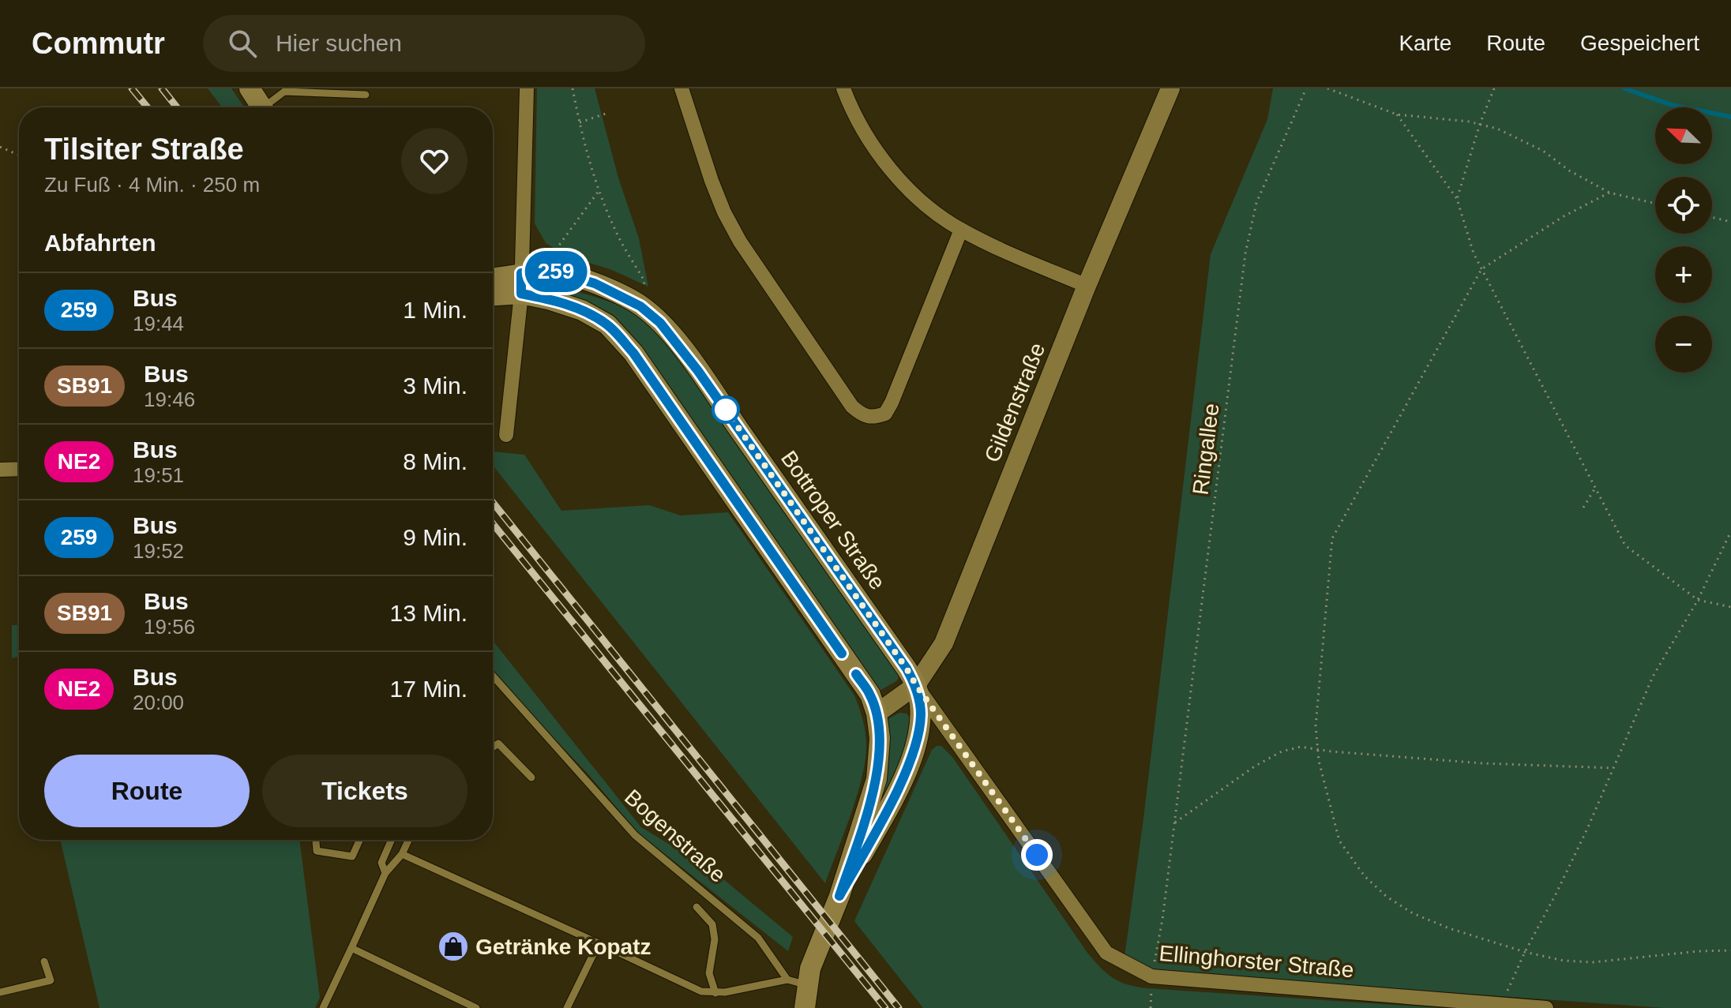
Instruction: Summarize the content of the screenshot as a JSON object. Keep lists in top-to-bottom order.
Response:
{
  "streets": {
    "main road": ["Bottroper Straße"],
    "street": ["Gildenstraße", "Ellinghorster Straße"],
    "lane": ["Bogenstraße"],
    "path": ["Ringallee"]
  },
  "crossings": [
    ["Gildenstraße", "Bottroper Straße"],
    ["Gildenstraße", "Ellinghorster Straße"],
    ["Ringallee", "Ellinghorster Straße"],
    ["Bottroper Straße", "Bogenstraße"],
    ["Bottroper Straße", "Ellinghorster Straße"]
  ],
  "places": {
    "shop": ["Getränke Kopatz"]
  },
  "lines": ["bus line 259"],
  "north": "top left",
  "page": {
    "header": "Commutr",
    "search": "Hier suchen",
    "nav": ["Karte", "Route", "Gespeichert"],
    "on_map": "259",
    "map_buttons": ["+", "−"],
    "heading": [
      ["Tilsiter Straße", "Zu Fuß · 4 Min. · 250 m"],
      "Abfahrten"
    ],
    "list": [
      {
        "mark": "259",
        "name": "Bus",
        "note": "19:44",
        "value": "1 Min."
      },
      {
        "mark": "SB91",
        "name": "Bus",
        "note": "19:46",
        "value": "3 Min."
      },
      {
        "mark": "NE2",
        "name": "Bus",
        "note": "19:51",
        "value": "8 Min."
      },
      {
        "mark": "259",
        "name": "Bus",
        "note": "19:52",
        "value": "9 Min."
      },
      {
        "mark": "SB91",
        "name": "Bus",
        "note": "19:56",
        "value": "13 Min."
      },
      {
        "mark": "NE2",
        "name": "Bus",
        "note": "20:00",
        "value": "17 Min."
      }
    ],
    "buttons": ["Route", "Tickets"]
  }
}
